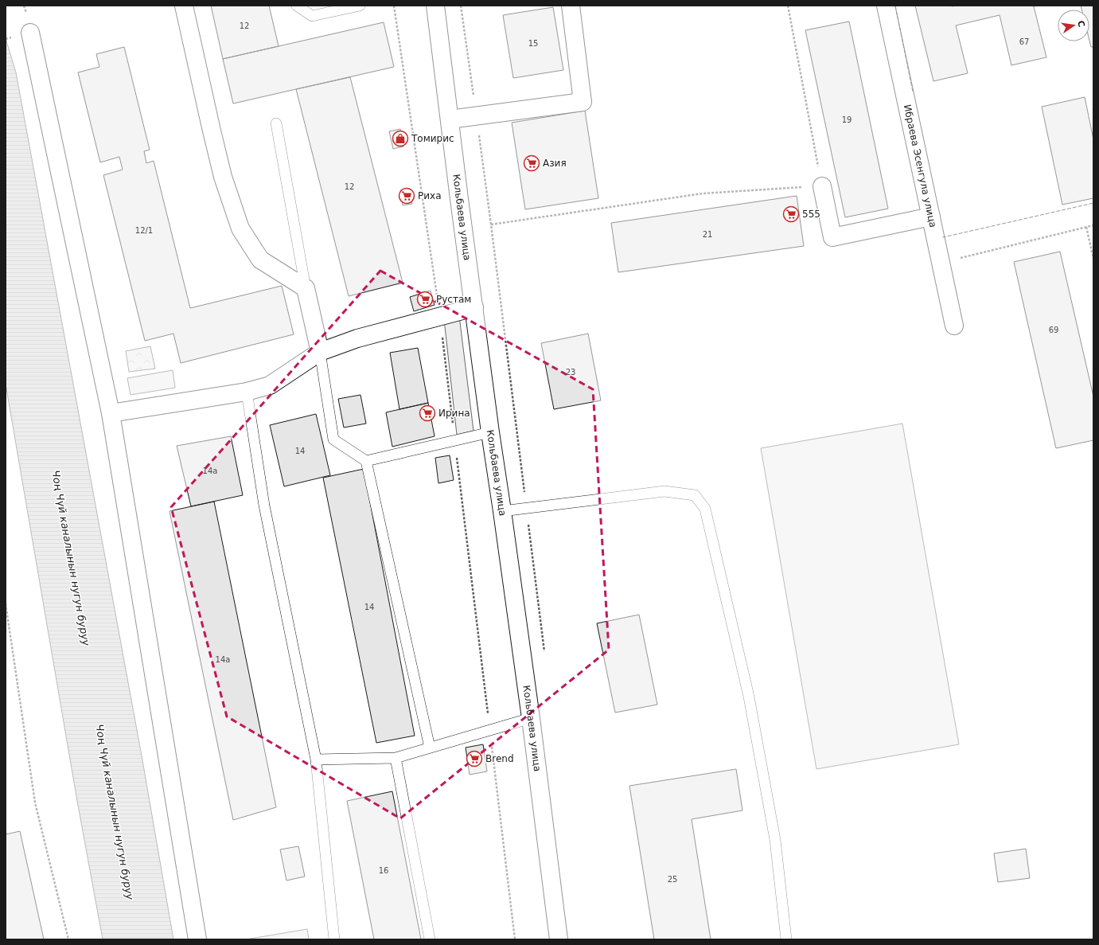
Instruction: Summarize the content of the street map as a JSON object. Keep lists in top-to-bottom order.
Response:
{
  "streets": {
    "street": ["Ибраева Эсенгула улица", "Кольбаева улица"]
  },
  "water": ["Чоң Чүй каналынын нугун буруу"],
  "places": {
    "shop": ["Томирис"],
    "supermarket": [
      "Азия",
      "Риха",
      "555",
      "Рустам",
      "Ирина",
      "Brend"
    ]
  },
  "house_numbers": [
    "12",
    "67",
    "15",
    "19",
    "12",
    "12/1",
    "21",
    "69",
    "23",
    "14",
    "14а",
    "14",
    "14а",
    "16",
    "25"
  ],
  "north": "right"
}
